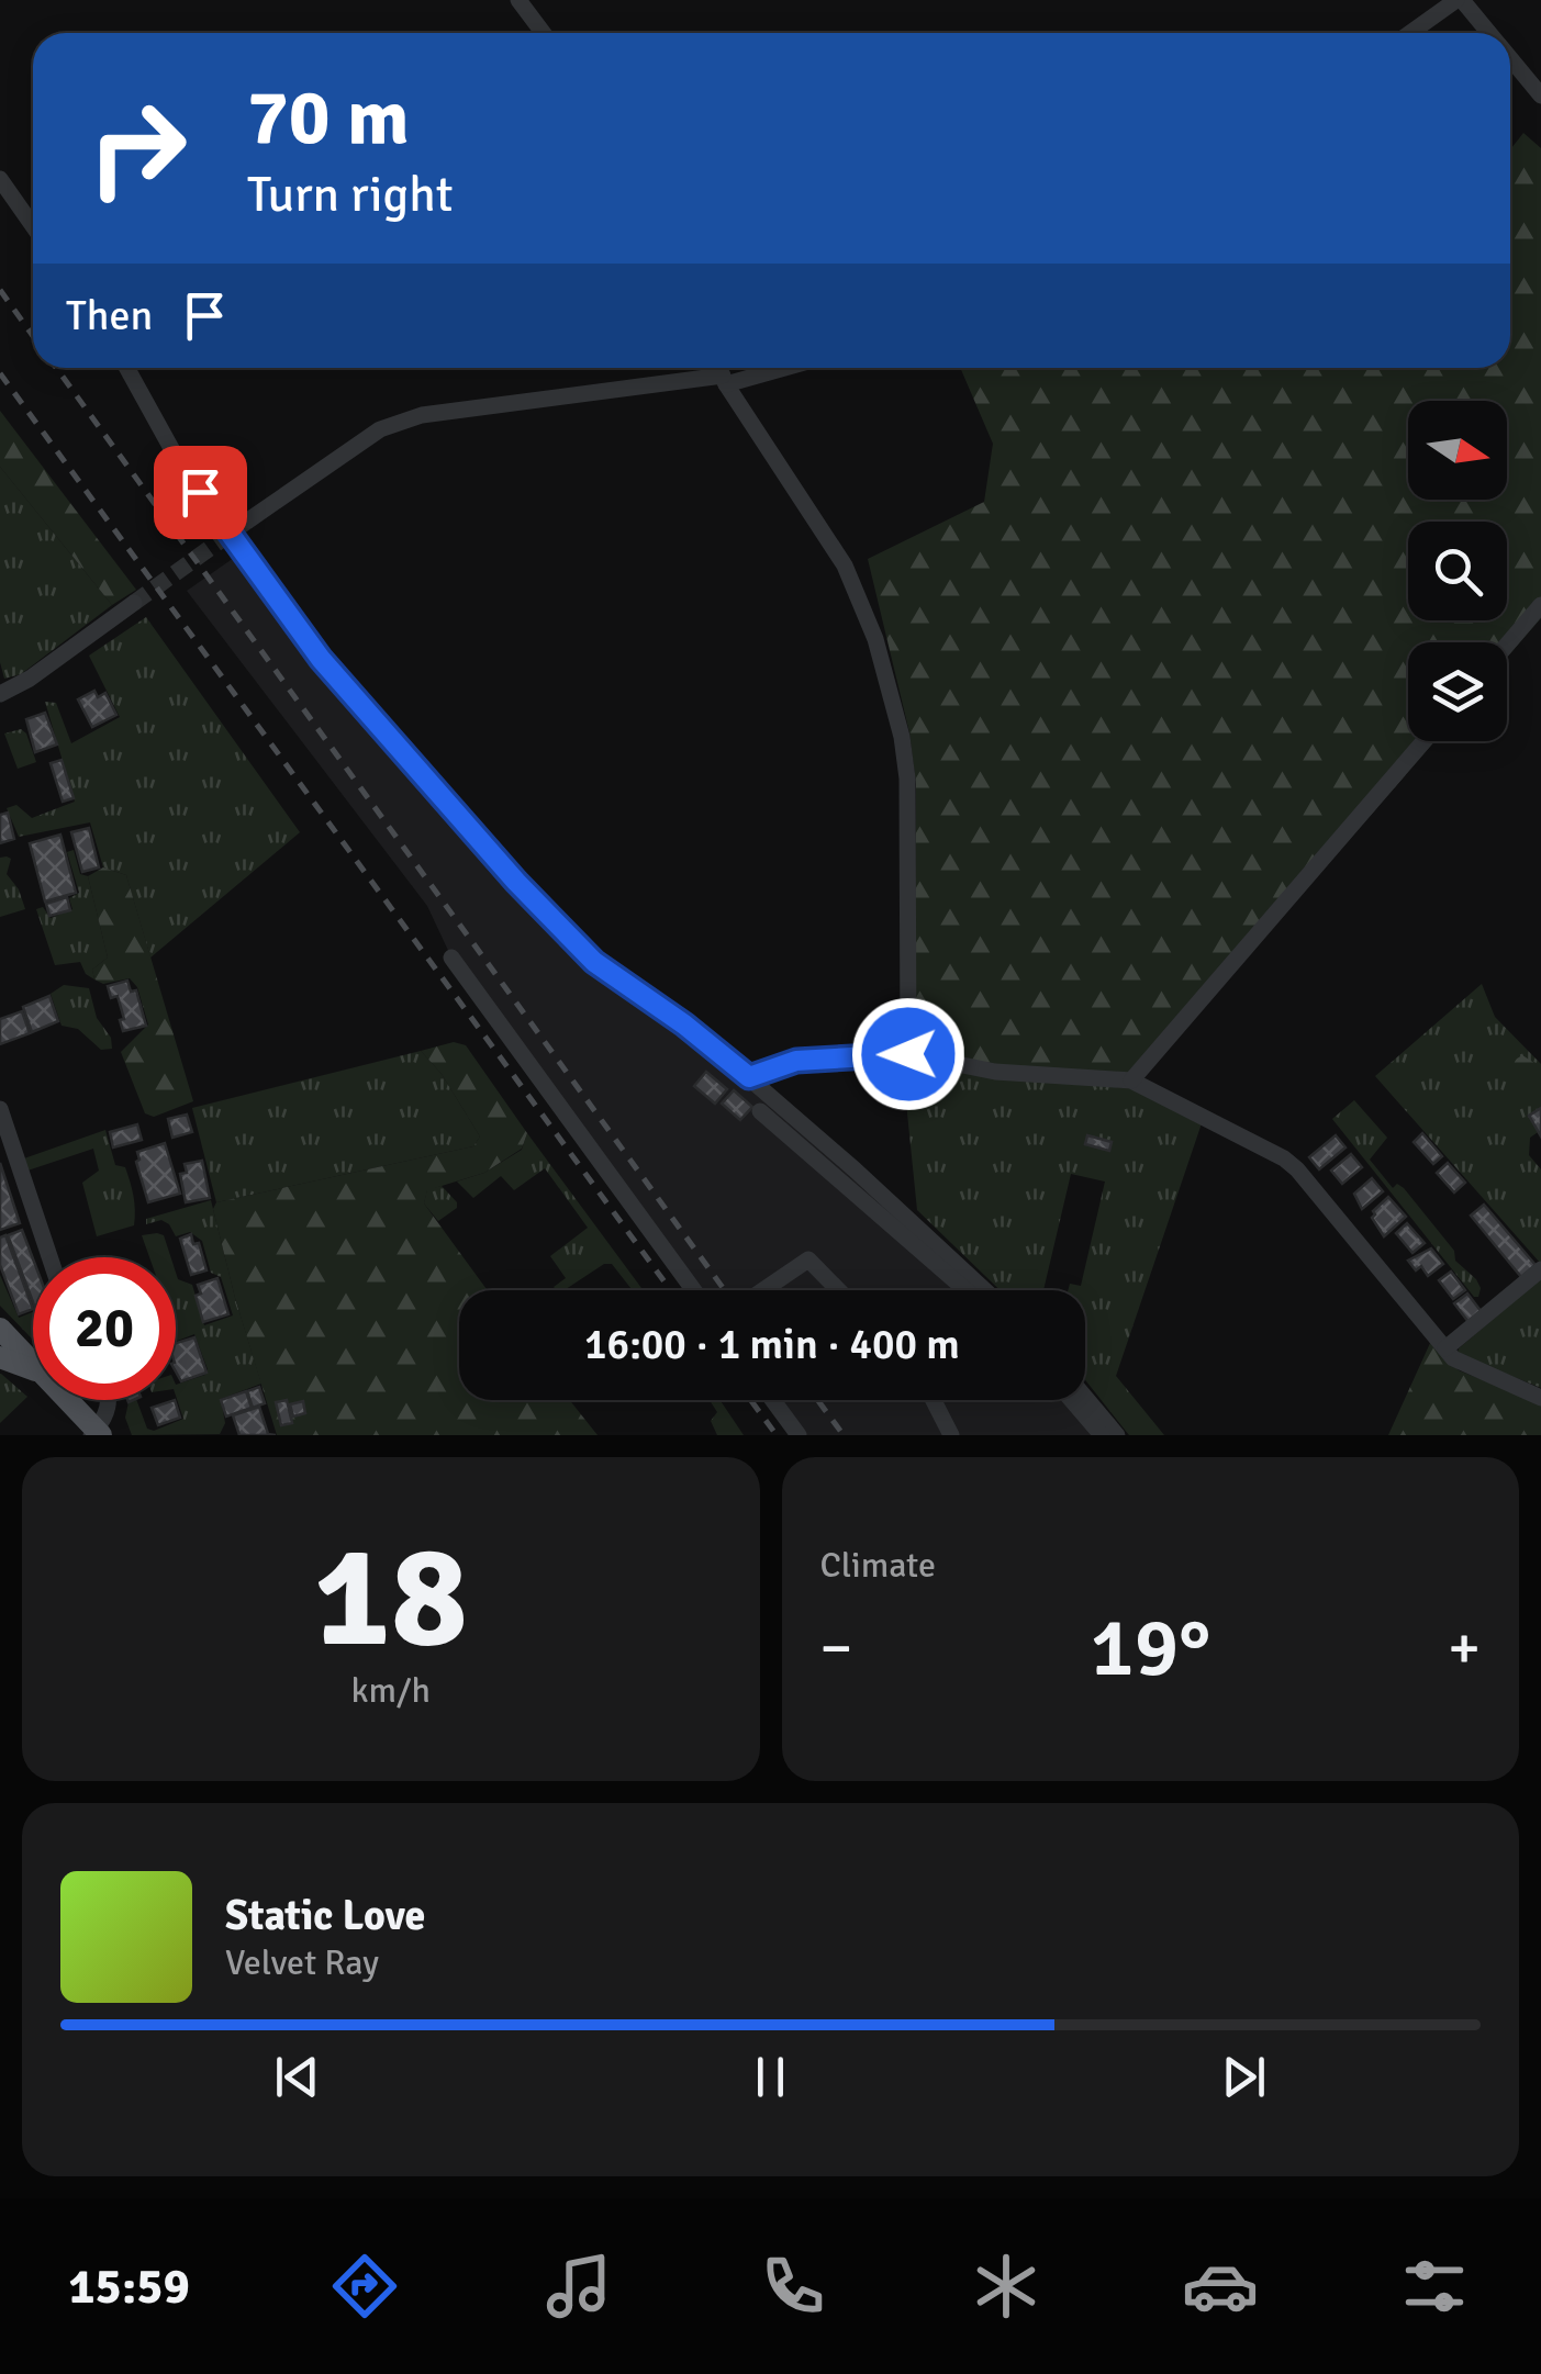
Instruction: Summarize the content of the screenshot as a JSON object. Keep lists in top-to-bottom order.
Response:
{
  "north": "right",
  "page": {
    "turn": ["70 m", "Turn right"],
    "then": "Then",
    "limit": "20",
    "trip": "16:00 · 1 min · 400 m",
    "tile": [
      ["18", "km/h"],
      "Climate"
    ],
    "heat": ["−", "19°", "+"],
    "song": ["Static Love", "Velvet Ray"],
    "tabs": "15:59"
  }
}
